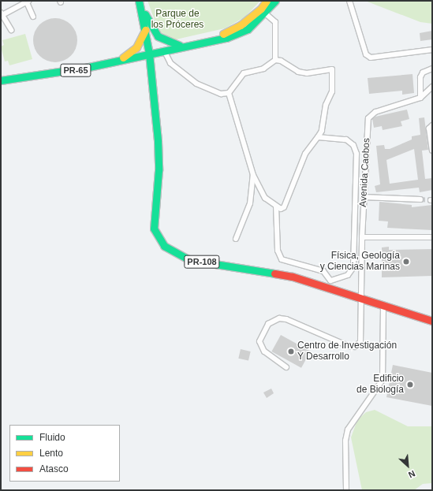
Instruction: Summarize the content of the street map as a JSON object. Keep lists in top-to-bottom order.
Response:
{
  "streets": {
    "main road": ["PR-65", "PR-108"],
    "street": ["Avenida Caobos"]
  },
  "crossings": [
    ["PR-65", "PR-108"],
    ["Avenida Caobos", "PR-108"]
  ],
  "parks": ["Parque de los Próceres"],
  "places": ["Física, Geología y Ciencias Marinas", "Centro de Investigación Y Desarrollo", "Edificio de Biología"],
  "legend": ["Fluido", "Lento", "Atasco"],
  "north": "bottom right"
}
